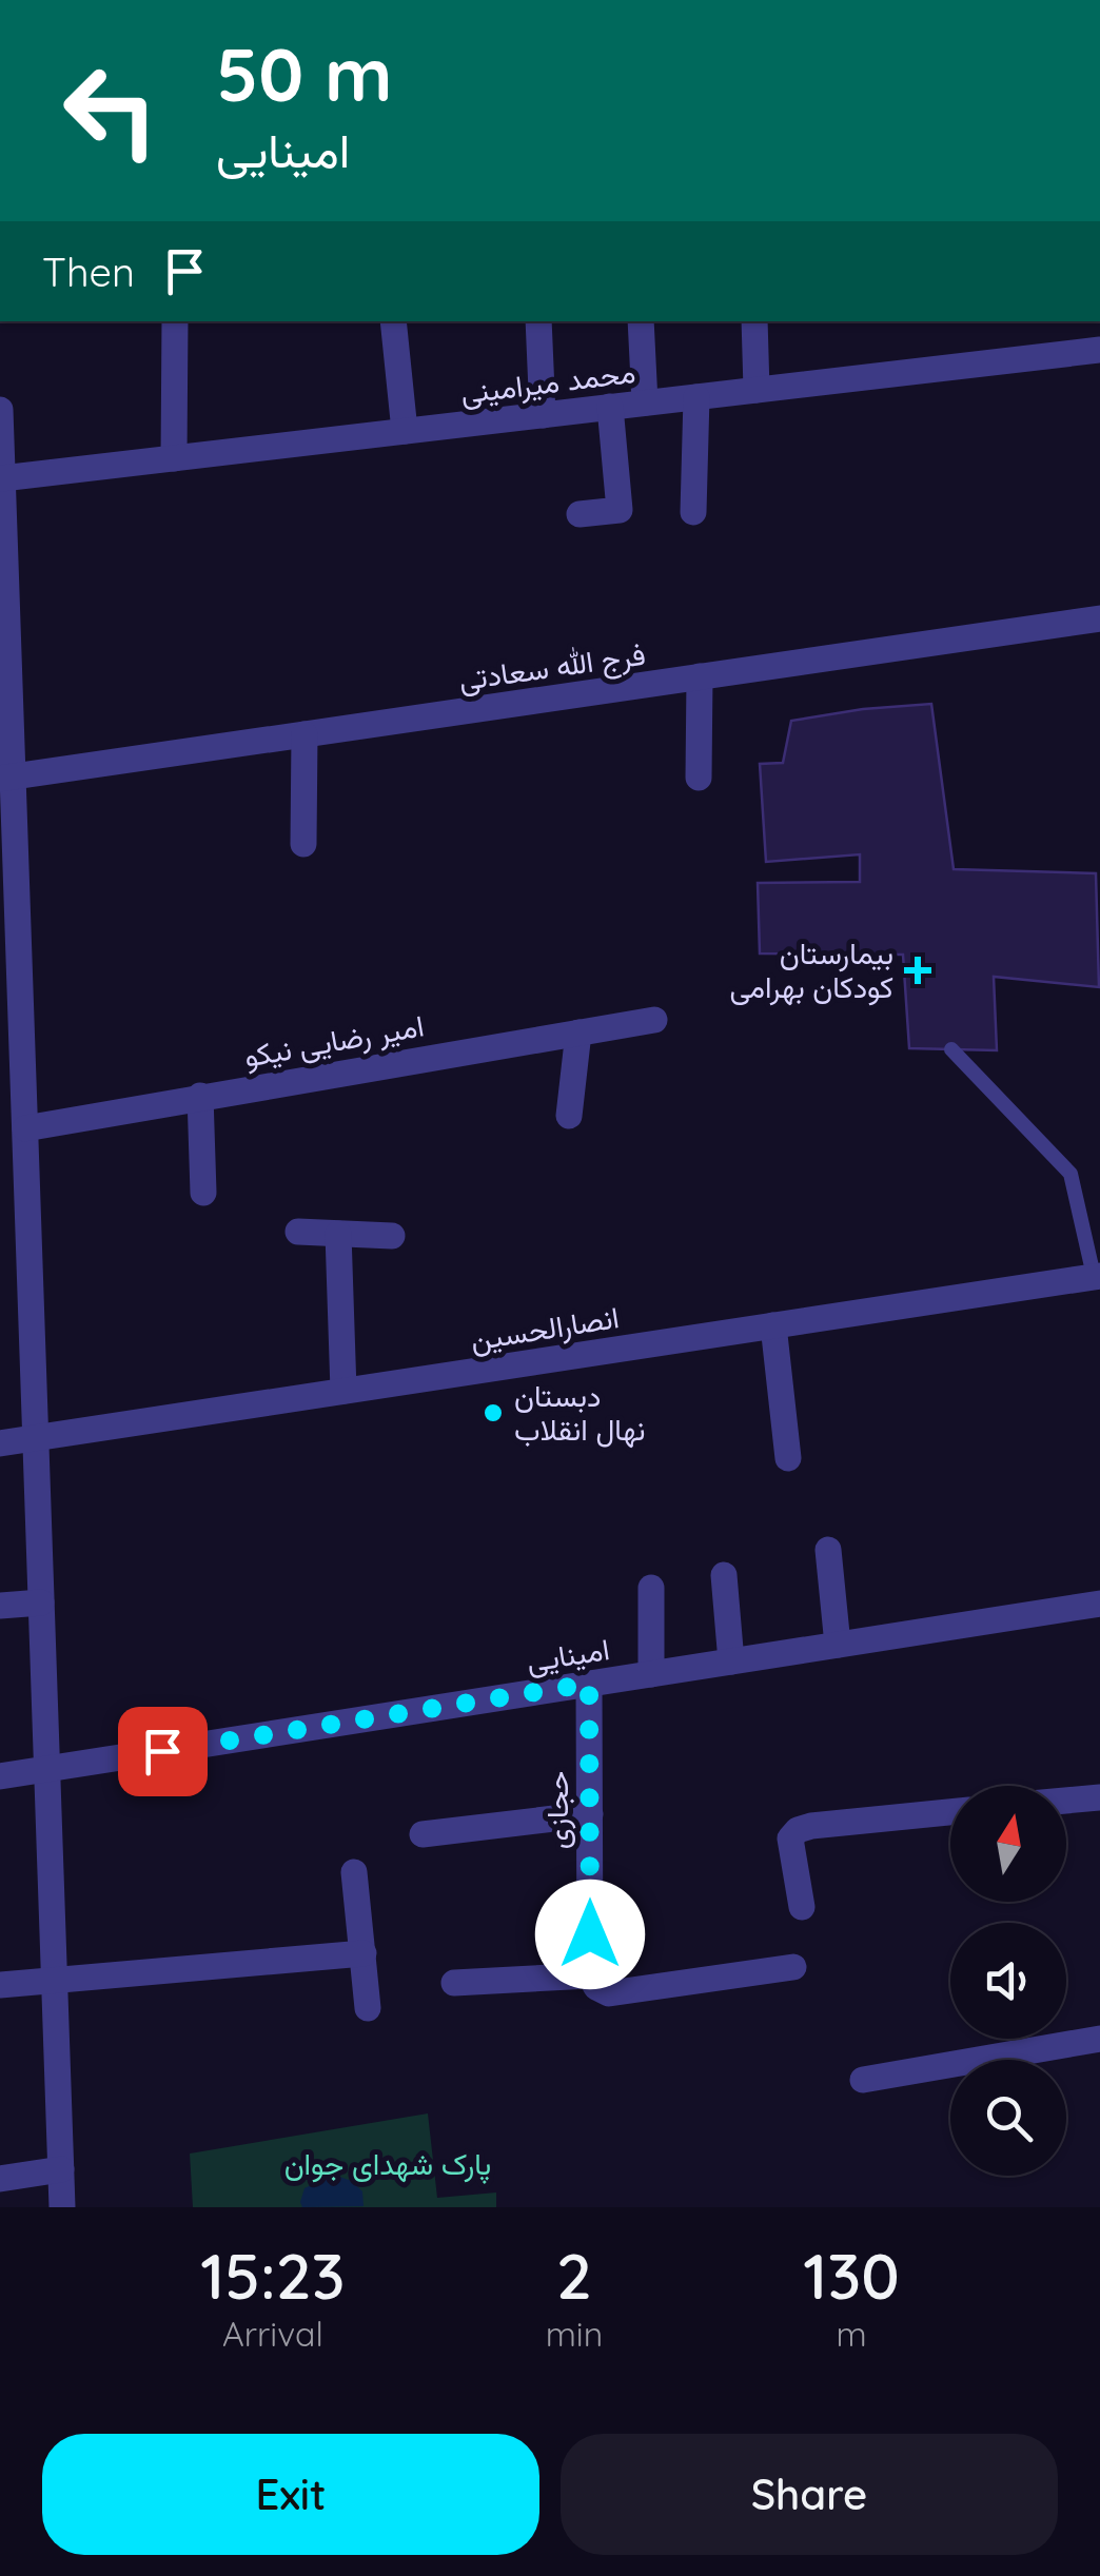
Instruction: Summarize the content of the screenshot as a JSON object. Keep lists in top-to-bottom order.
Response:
{
  "streets": {
    "street": [
      "محمد میرامینی",
      "فرج الله سعادتی",
      "امیر رضایی نیکو",
      "انصارالحسین",
      "امینایی",
      "حجازی"
    ]
  },
  "crossings": [
    ["امینایی", "حجازی"]
  ],
  "parks": ["پارک شهدای جوان"],
  "places": {
    "health": ["بیمارستان کودکان بهرامی"],
    "other": ["دبستان نهال انقلاب"]
  },
  "north": "top",
  "page": {
    "turn": ["50 m", "امینایی"],
    "then": "Then",
    "eta": [
      "15:23",
      "Arrival",
      "2",
      "min",
      "130",
      "m"
    ],
    "buttons": ["Exit", "Share"]
  }
}
